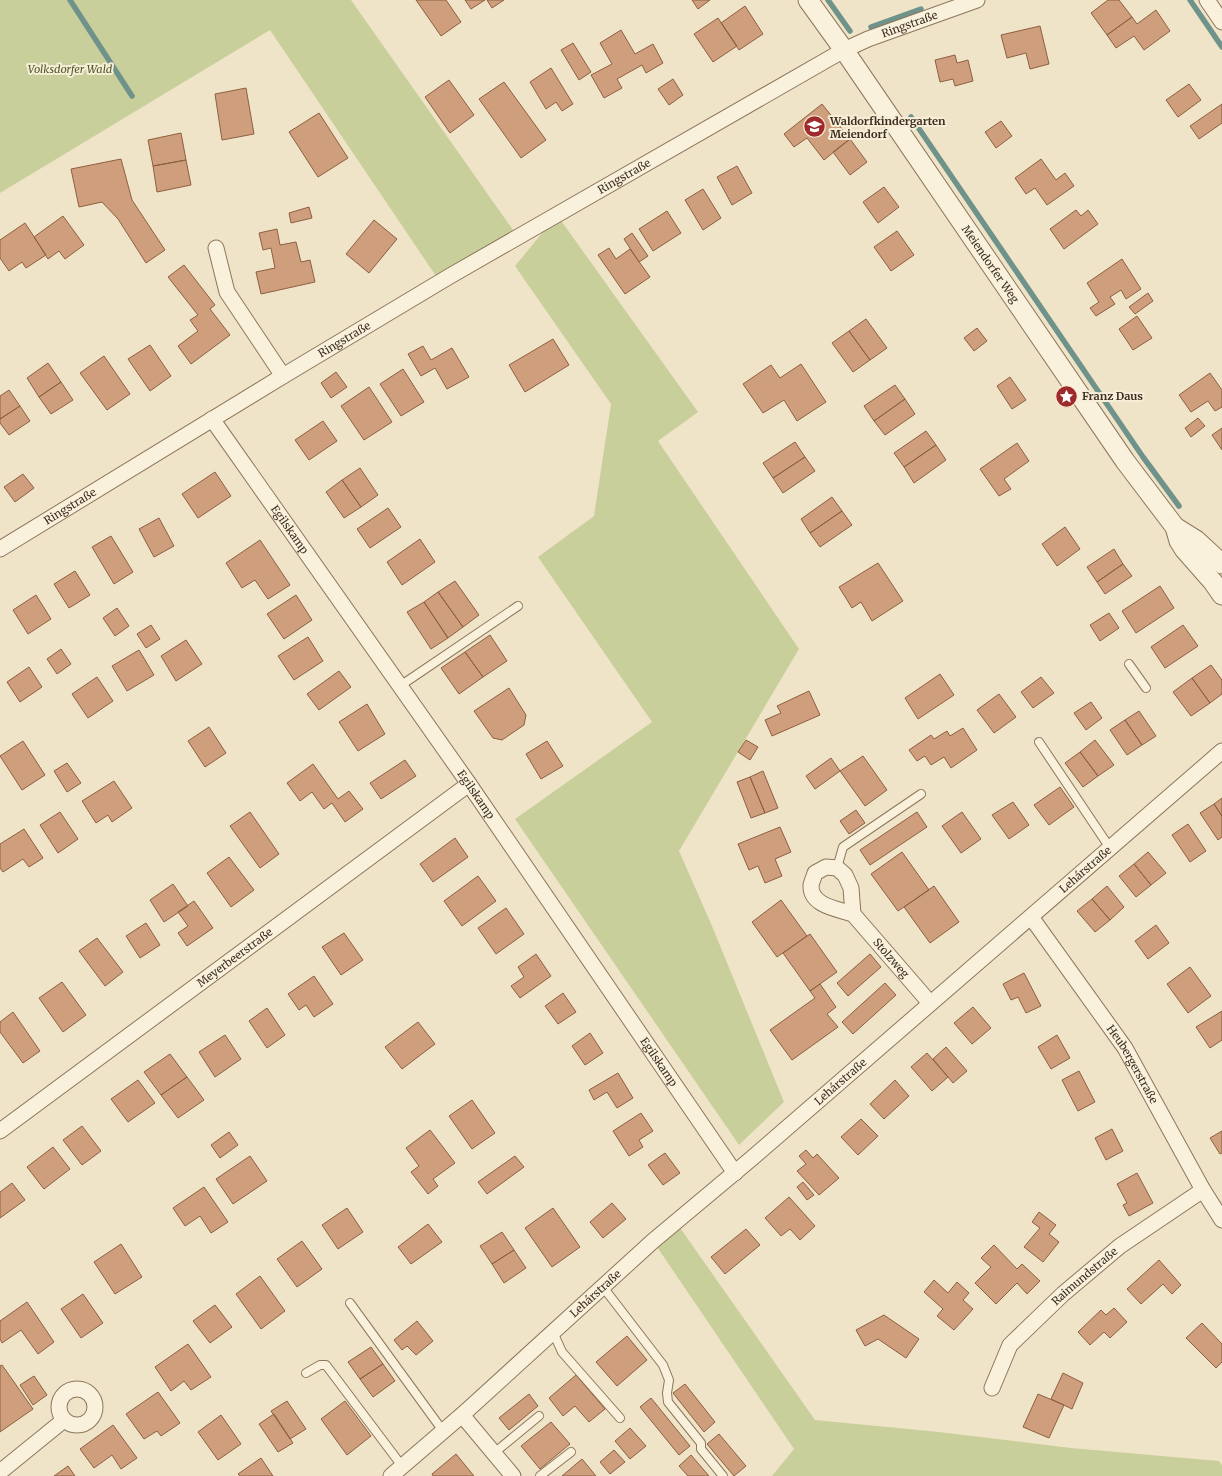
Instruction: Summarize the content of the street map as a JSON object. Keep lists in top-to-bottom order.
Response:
{
  "streets": {
    "street": [
      "Ringstraße",
      "Meiendorfer Weg",
      "Egilskamp",
      "Lehárstraße",
      "Meyerbeerstraße",
      "Stolzweg",
      "Heubergerstraße",
      "Raimundstraße"
    ]
  },
  "crossings": [
    ["Ringstraße", "Meiendorfer Weg"],
    ["Ringstraße", "Egilskamp"],
    ["Egilskamp", "Lehárstraße"],
    ["Egilskamp", "Meyerbeerstraße"],
    ["Lehárstraße", "Stolzweg"],
    ["Lehárstraße", "Heubergerstraße"],
    ["Heubergerstraße", "Raimundstraße"]
  ],
  "parks": ["Volksdorfer Wald"],
  "places": {
    "school or university": ["Waldorfkindergarten Meiendorf"],
    "place": ["Franz Daus"]
  }
}
